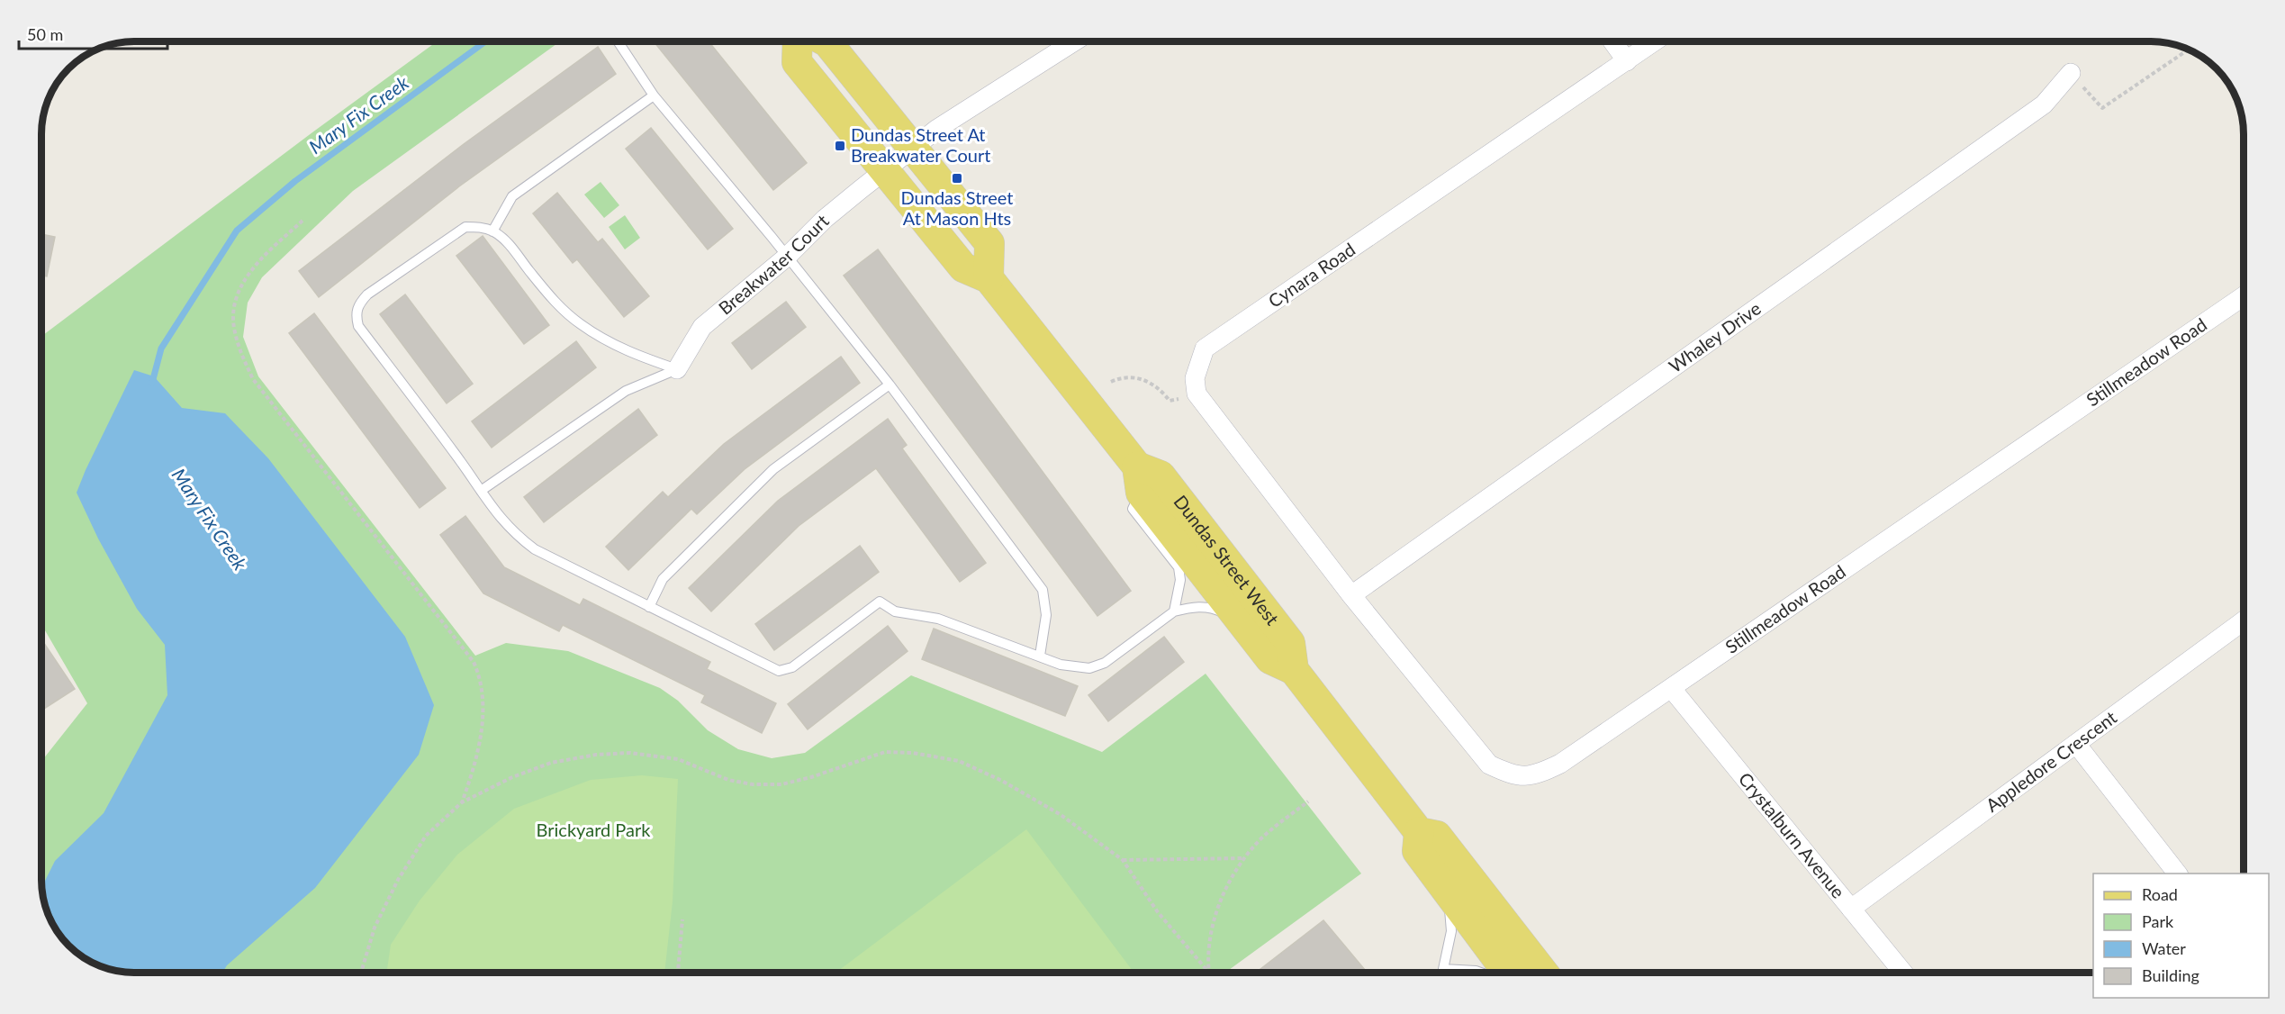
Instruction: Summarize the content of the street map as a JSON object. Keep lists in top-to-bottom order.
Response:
{
  "streets": {
    "main road": ["Dundas Street West"],
    "street": [
      "Breakwater Court",
      "Cynara Road",
      "Whaley Drive",
      "Stillmeadow Road",
      "Appledore Crescent",
      "Crystalburn Avenue"
    ]
  },
  "crossings": [
    ["Breakwater Court", "Dundas Street West"],
    ["Whaley Drive", "Stillmeadow Road"],
    ["Stillmeadow Road", "Crystalburn Avenue"],
    ["Appledore Crescent", "Crystalburn Avenue"]
  ],
  "water": ["Mary Fix Creek"],
  "parks": ["Brickyard Park"],
  "places": {
    "transit": ["Dundas Street At Breakwater Court", "Dundas Street At Mason Hts"]
  },
  "legend": [
    "Road",
    "Park",
    "Water",
    "Building"
  ],
  "scale_bar": "50 m"
}
